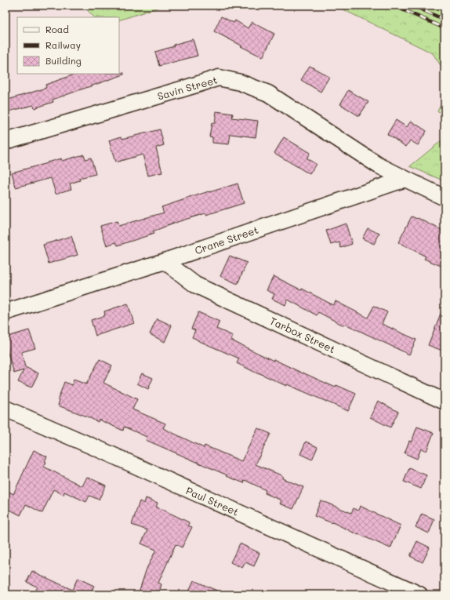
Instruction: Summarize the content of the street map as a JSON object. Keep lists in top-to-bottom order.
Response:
{
  "streets": {
    "street": [
      "Savin Street",
      "Crane Street",
      "Tarbox Street",
      "Paul Street"
    ]
  },
  "crossings": [
    ["Savin Street", "Crane Street"],
    ["Crane Street", "Tarbox Street"]
  ],
  "legend": ["Road", "Railway", "Building"]
}
